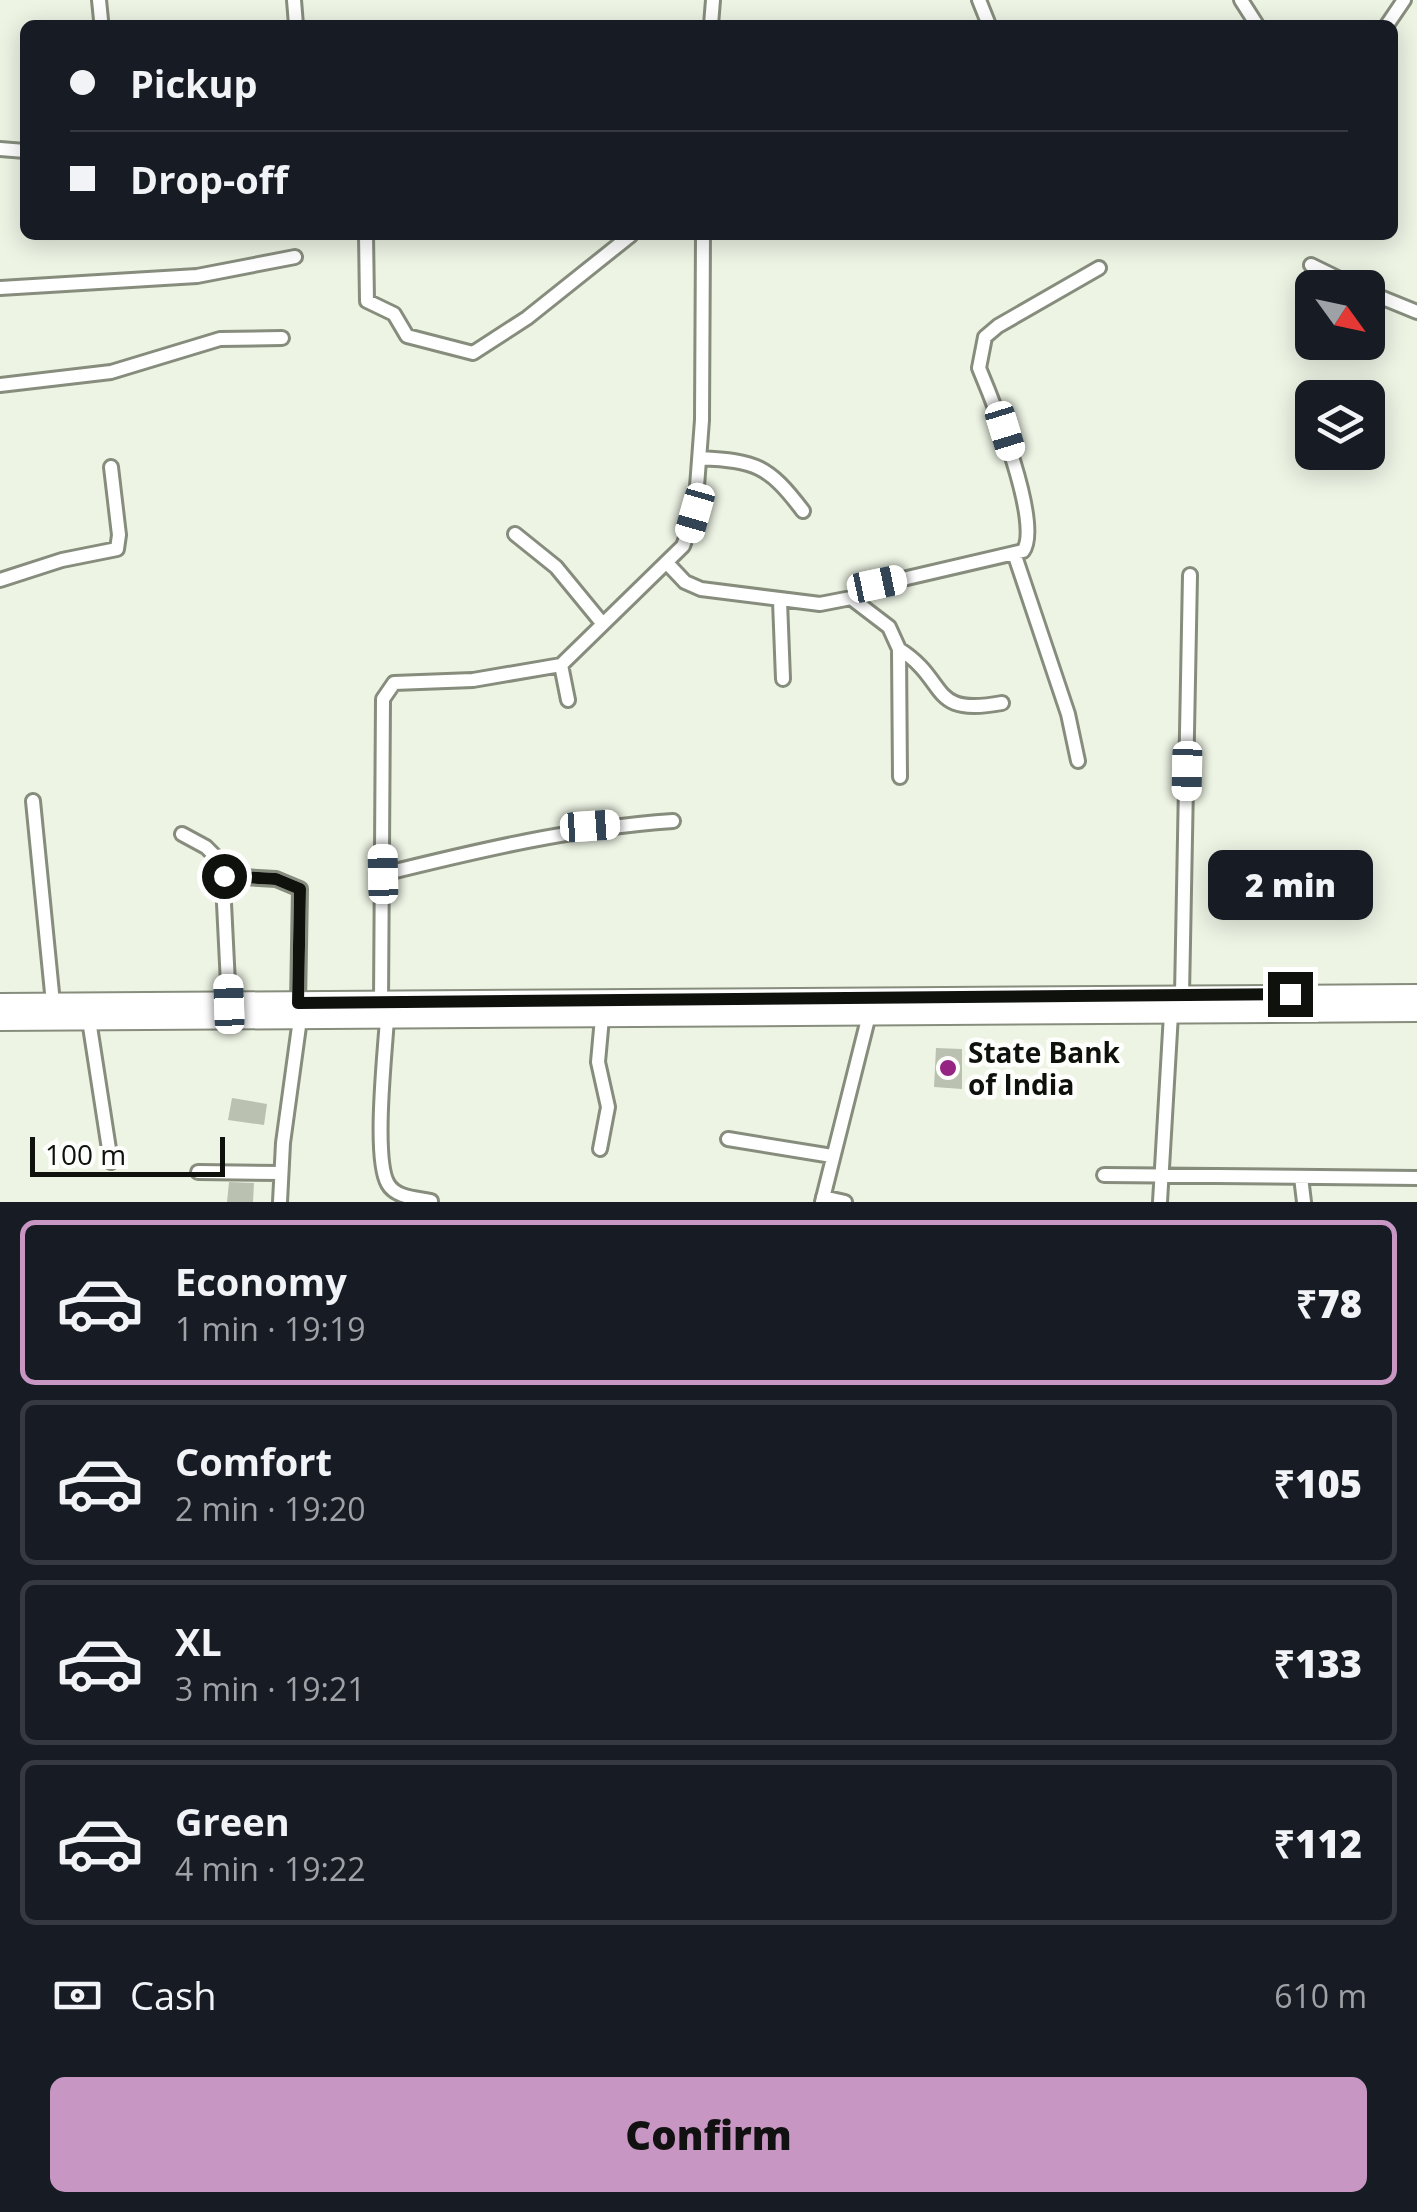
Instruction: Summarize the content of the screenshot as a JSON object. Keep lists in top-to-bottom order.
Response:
{
  "places": ["State Bank of India"],
  "scale_bar": "100 m",
  "north": "bottom right",
  "page": {
    "banner": ["Pickup", "Drop-off"],
    "bubble": "2 min",
    "scale": "100 m",
    "list": [
      {
        "name": "Economy",
        "note": "1 min · 19:19",
        "value": "₹78"
      },
      {
        "name": "Comfort",
        "note": "2 min · 19:20",
        "value": "₹105"
      },
      {
        "name": "XL",
        "note": "3 min · 19:21",
        "value": "₹133"
      },
      {
        "name": "Green",
        "note": "4 min · 19:22",
        "value": "₹112"
      }
    ],
    "pay": ["Cash", "610 m"],
    "buttons": "Confirm"
  }
}
